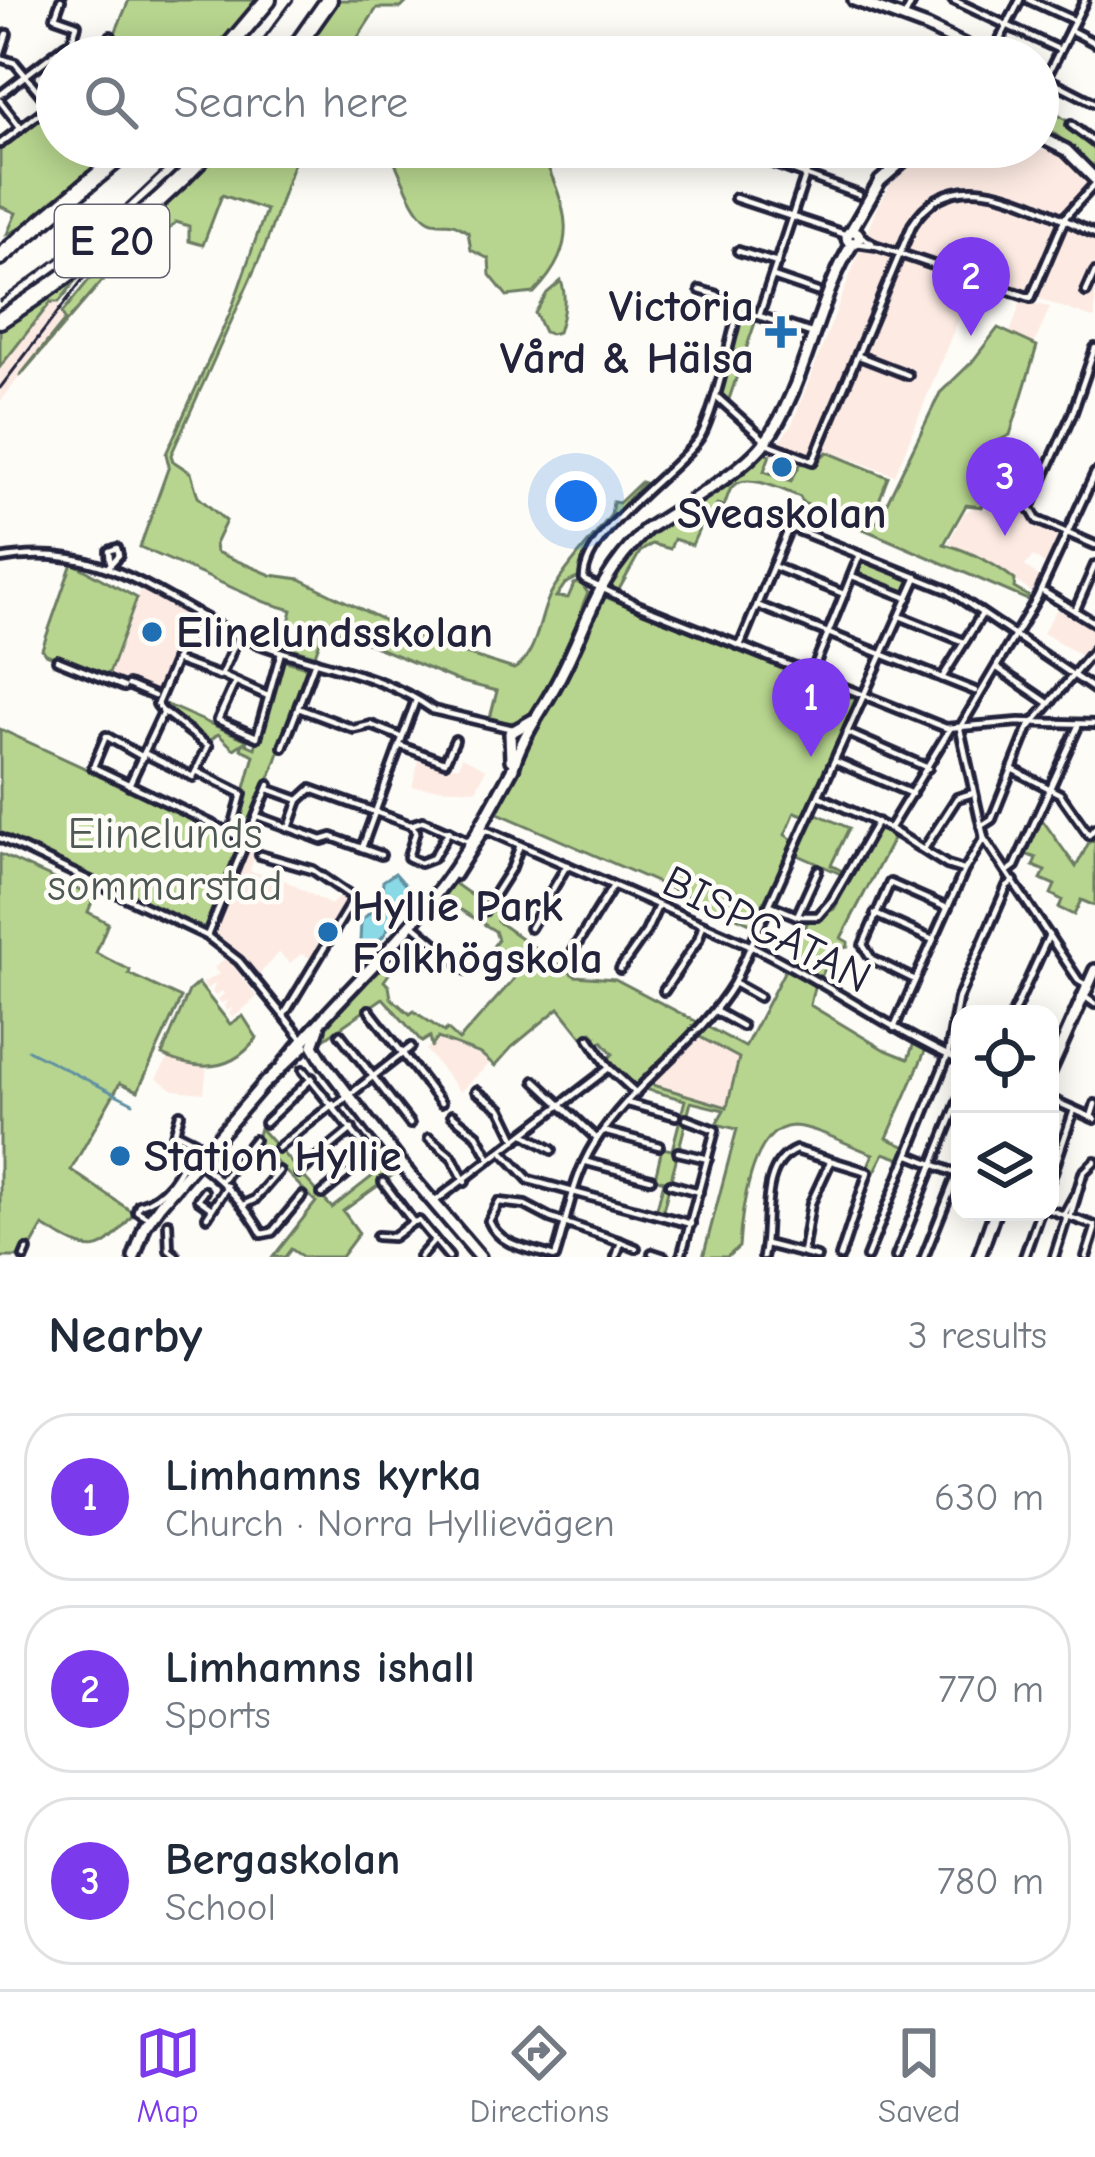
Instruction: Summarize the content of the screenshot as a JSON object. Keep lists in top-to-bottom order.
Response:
{
  "streets": {
    "highway": ["E 20"],
    "street": ["BISPGATAN"]
  },
  "parks": ["Elinelunds sommarstad"],
  "places": {
    "health": ["Victoria Vård & Hälsa"],
    "other": [
      "Sveaskolan",
      "Elinelundsskolan",
      "Hyllie Park Folkhögskola",
      "Station Hyllie"
    ]
  },
  "page": {
    "search": "Search here",
    "pins": ["2", "3", "1"],
    "heading": ["Nearby", "3 results"],
    "list": [
      {
        "mark": "1",
        "name": "Limhamns kyrka",
        "note": "Church · Norra Hyllievägen",
        "value": "630 m"
      },
      {
        "mark": "2",
        "name": "Limhamns ishall",
        "note": "Sports",
        "value": "770 m"
      },
      {
        "mark": "3",
        "name": "Bergaskolan",
        "note": "School",
        "value": "780 m"
      }
    ],
    "nav": ["Map", "Directions", "Saved"]
  }
}
